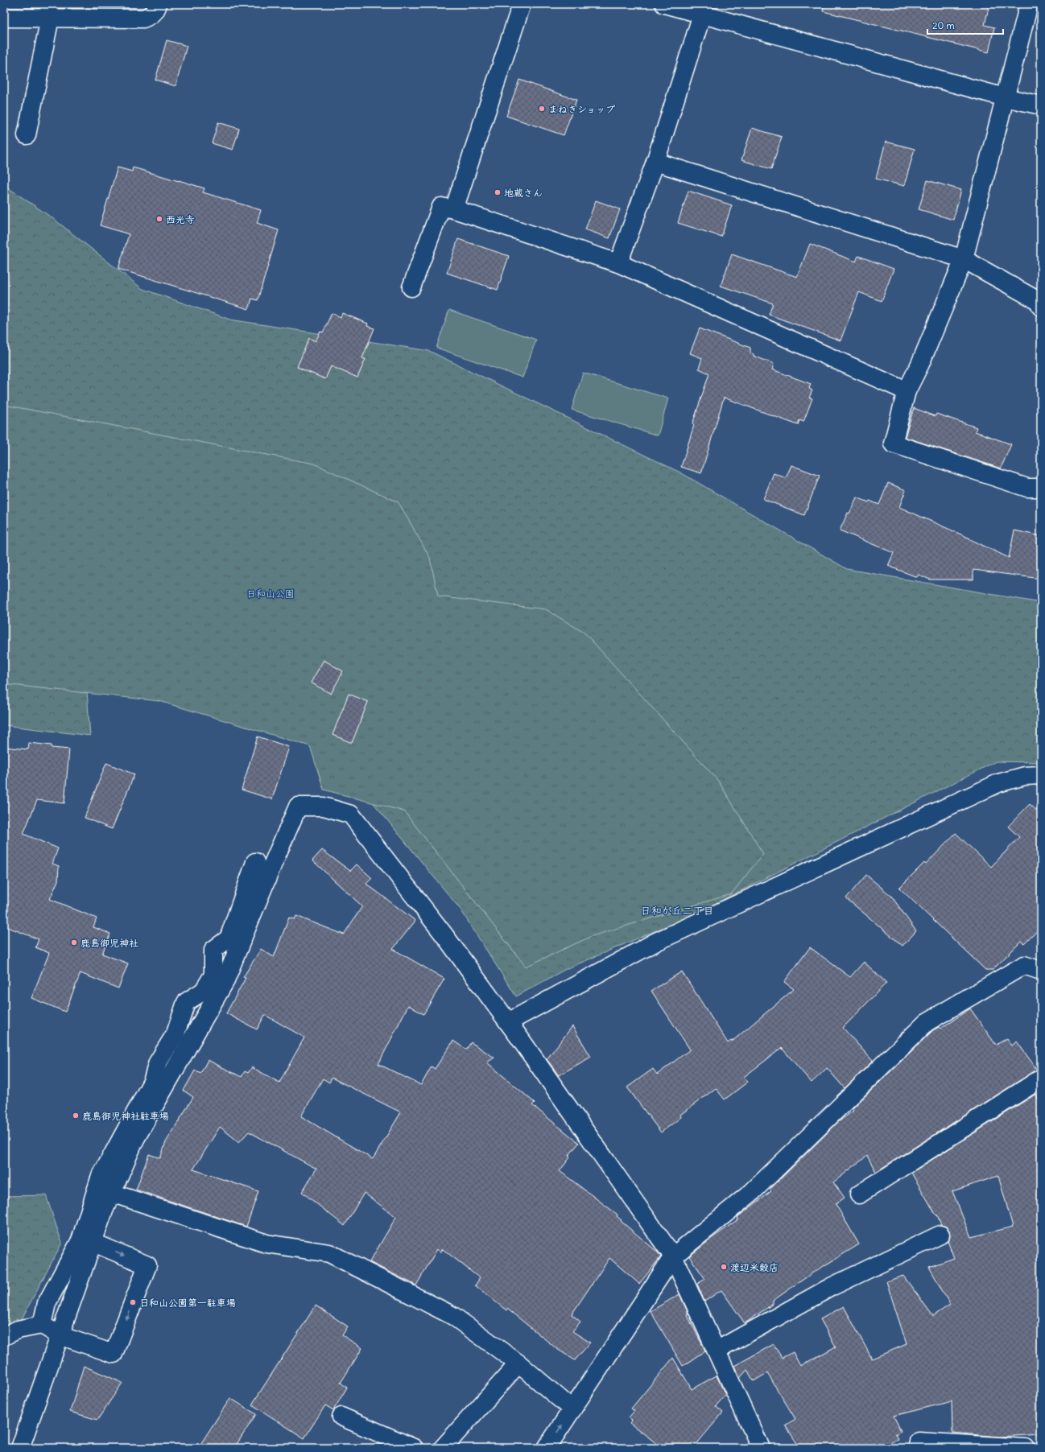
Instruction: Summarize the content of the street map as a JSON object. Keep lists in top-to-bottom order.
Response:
{
  "districts": ["日和が丘二丁目"],
  "parks": ["日和山公園"],
  "places": [
    "まねきショップ",
    "地蔵さん",
    "西光寺",
    "鹿島御児神社",
    "鹿島御児神社駐車場",
    "渡辺米穀店",
    "日和山公園第一駐車場"
  ],
  "scale_bar": "20 m"
}
